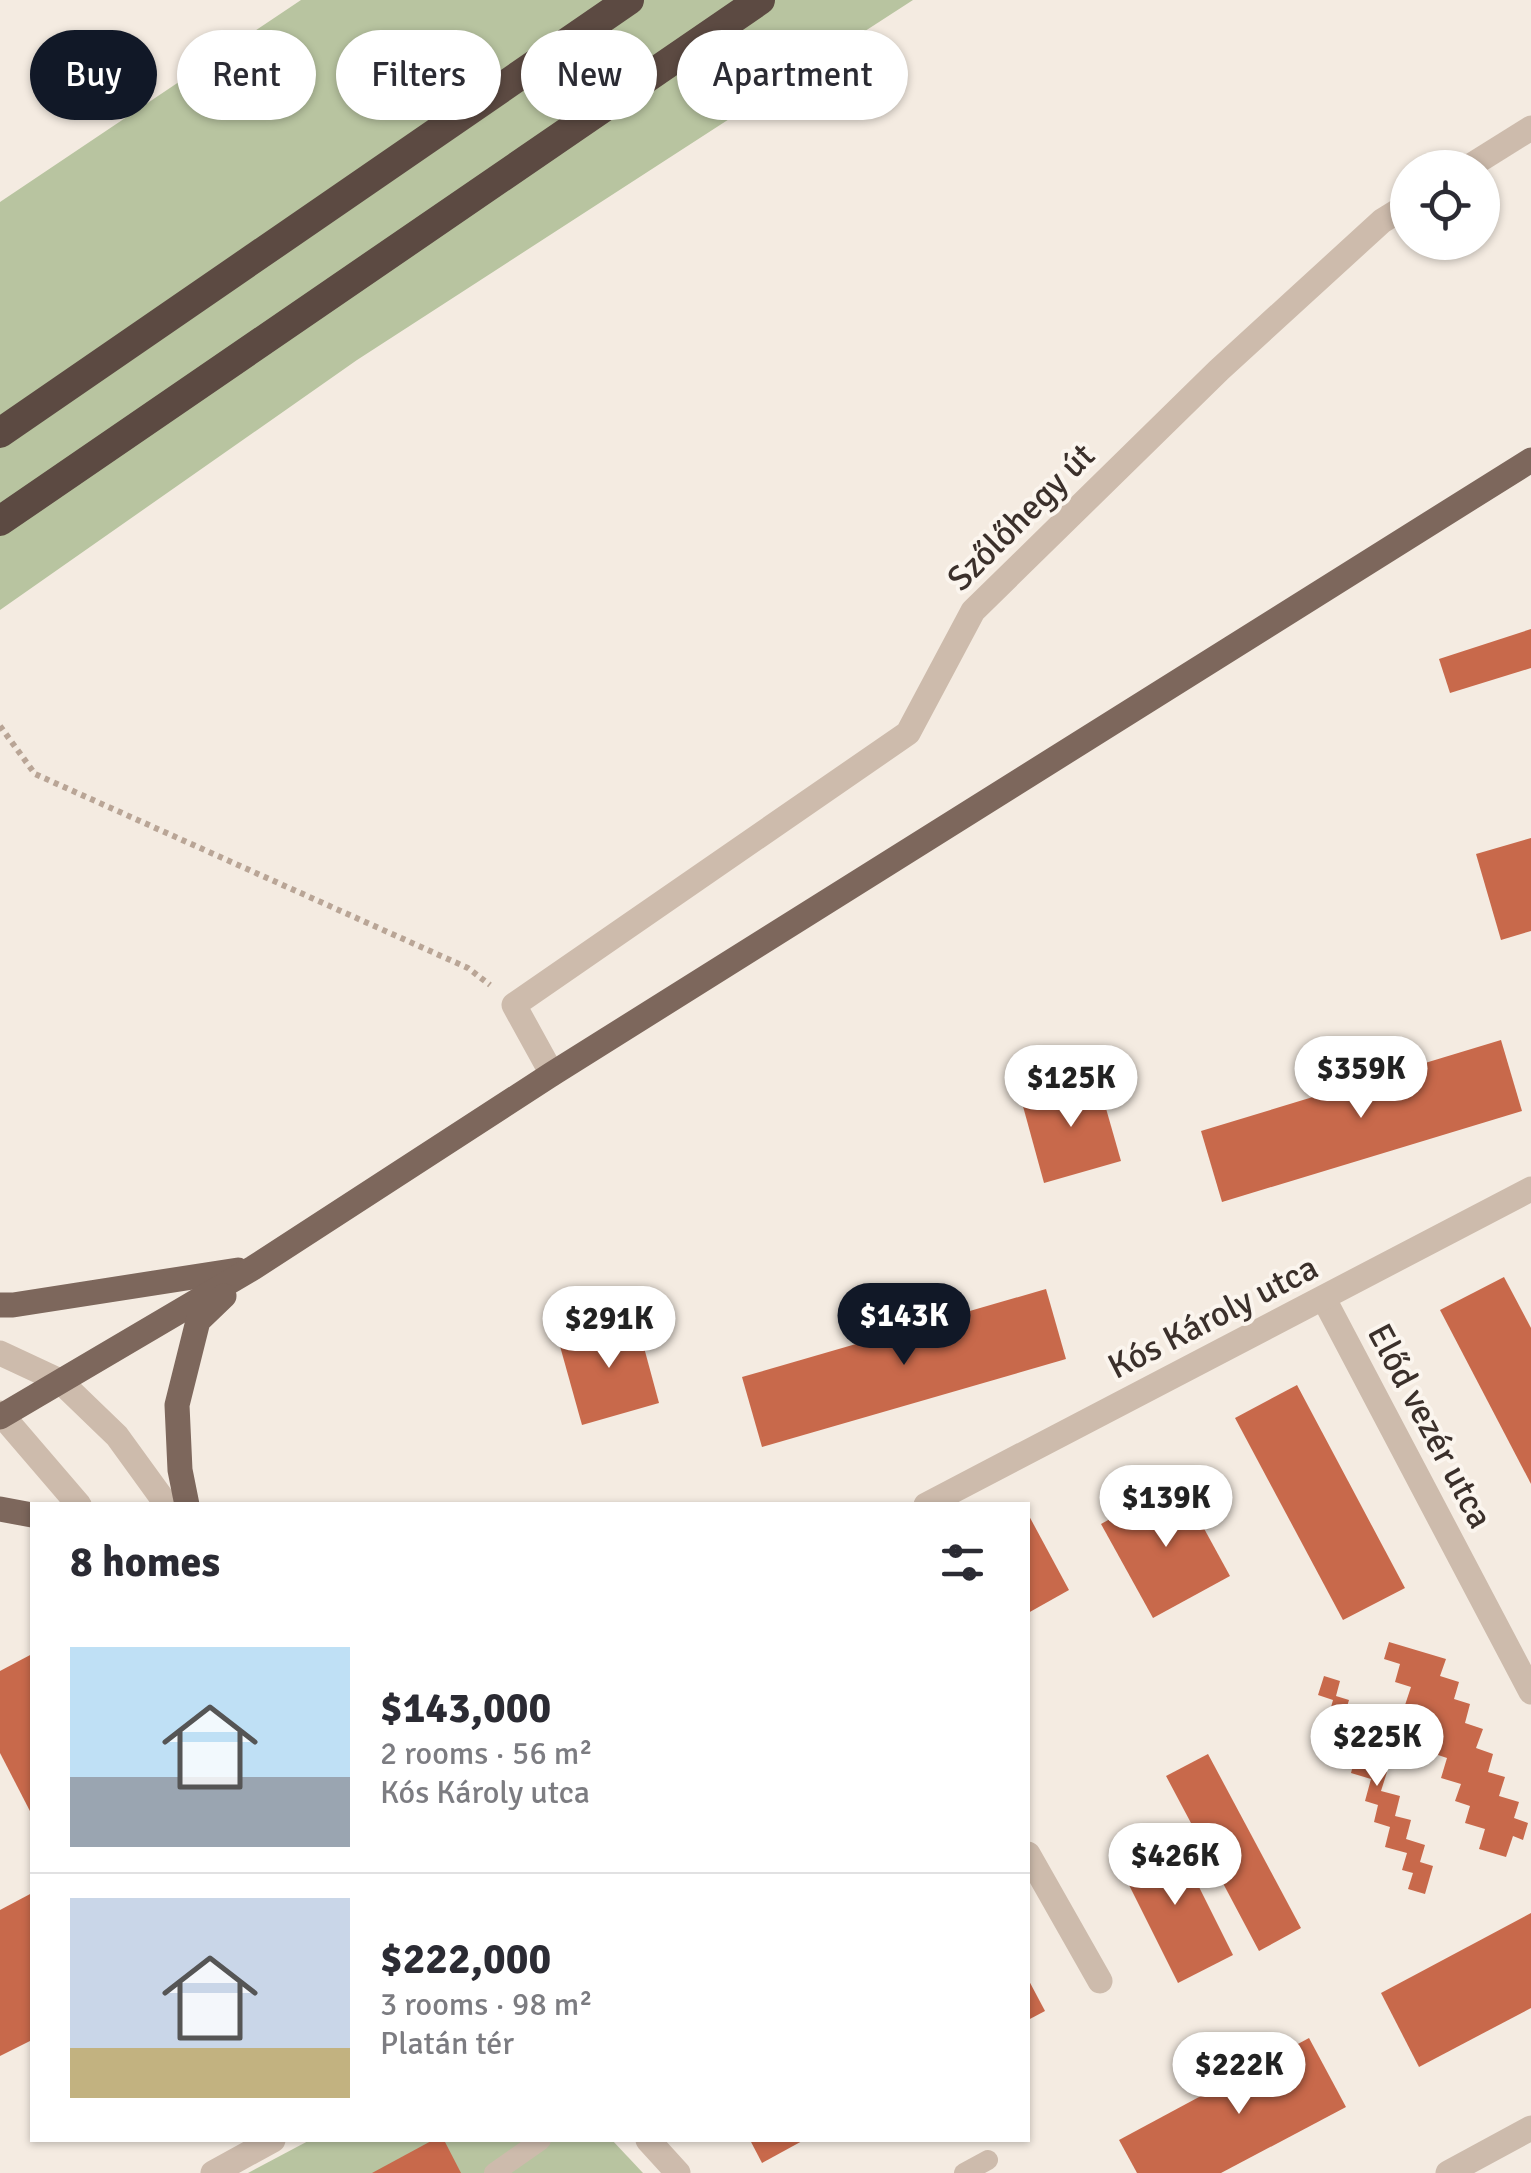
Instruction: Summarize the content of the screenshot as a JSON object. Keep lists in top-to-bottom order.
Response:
{
  "streets": {
    "street": ["Szőlőhegy út", "Kós Károly utca", "Előd vezér utca"]
  },
  "crossings": [
    ["Kós Károly utca", "Előd vezér utca"]
  ],
  "page": {
    "chip": [
      "Buy",
      "Rent",
      "Filters",
      "New",
      "Apartment"
    ],
    "price": [
      "$359K",
      "$125K",
      "$143K",
      "$291K",
      "$139K",
      "$225K",
      "$426K",
      "$222K"
    ],
    "heading": "8 homes",
    "list": [
      {
        "name": "$143,000",
        "note": "2 rooms · 56 m² · Kós Károly utca"
      },
      {
        "name": "$222,000",
        "note": "3 rooms · 98 m² · Platán tér"
      }
    ]
  }
}
